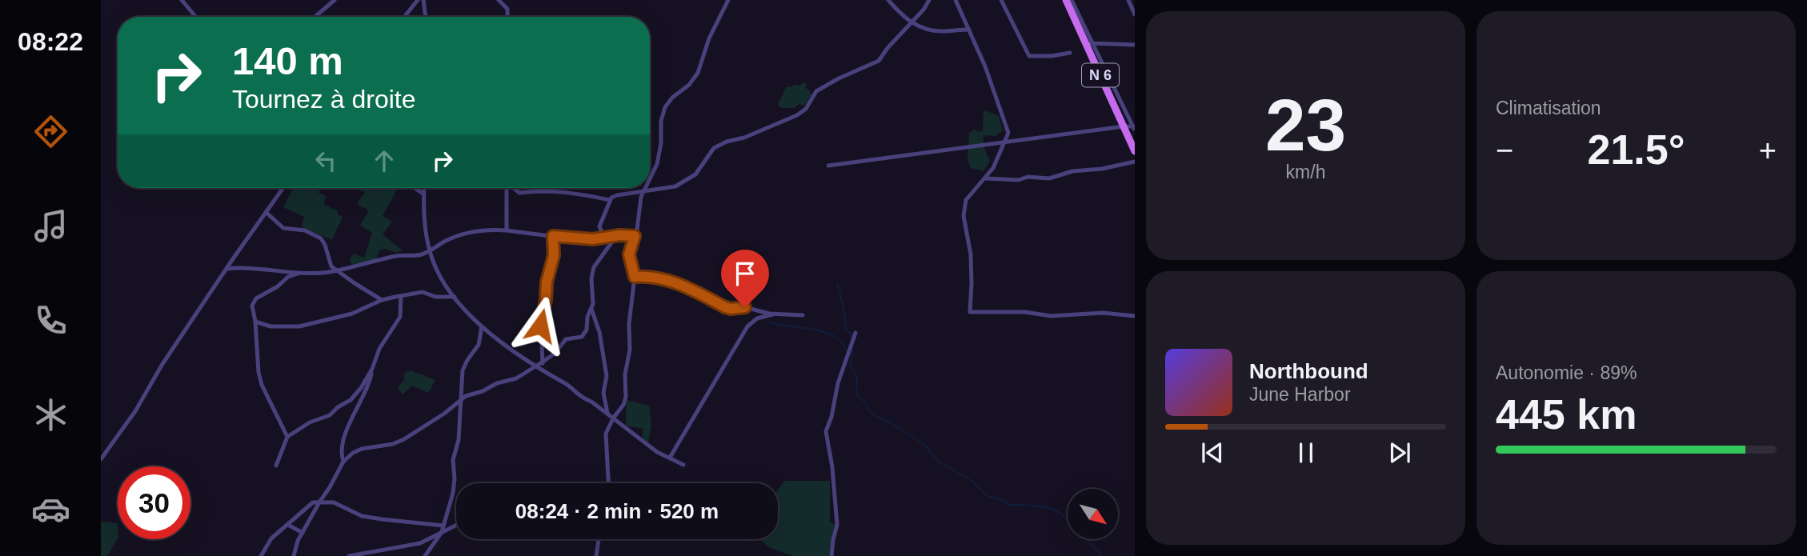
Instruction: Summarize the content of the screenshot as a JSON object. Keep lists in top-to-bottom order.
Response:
{
  "streets": {
    "main road": ["N 6"]
  },
  "north": "bottom right",
  "page": {
    "tabs": "08:22",
    "tile": [
      ["23", "km/h"],
      "Climatisation",
      ["Autonomie · 89%", "445 km"]
    ],
    "turn": ["140 m", "Tournez à droite"],
    "heat": ["−", "21.5°", "+"],
    "song": ["Northbound", "June Harbor"],
    "limit": "30",
    "trip": "08:24 · 2 min · 520 m"
  }
}
